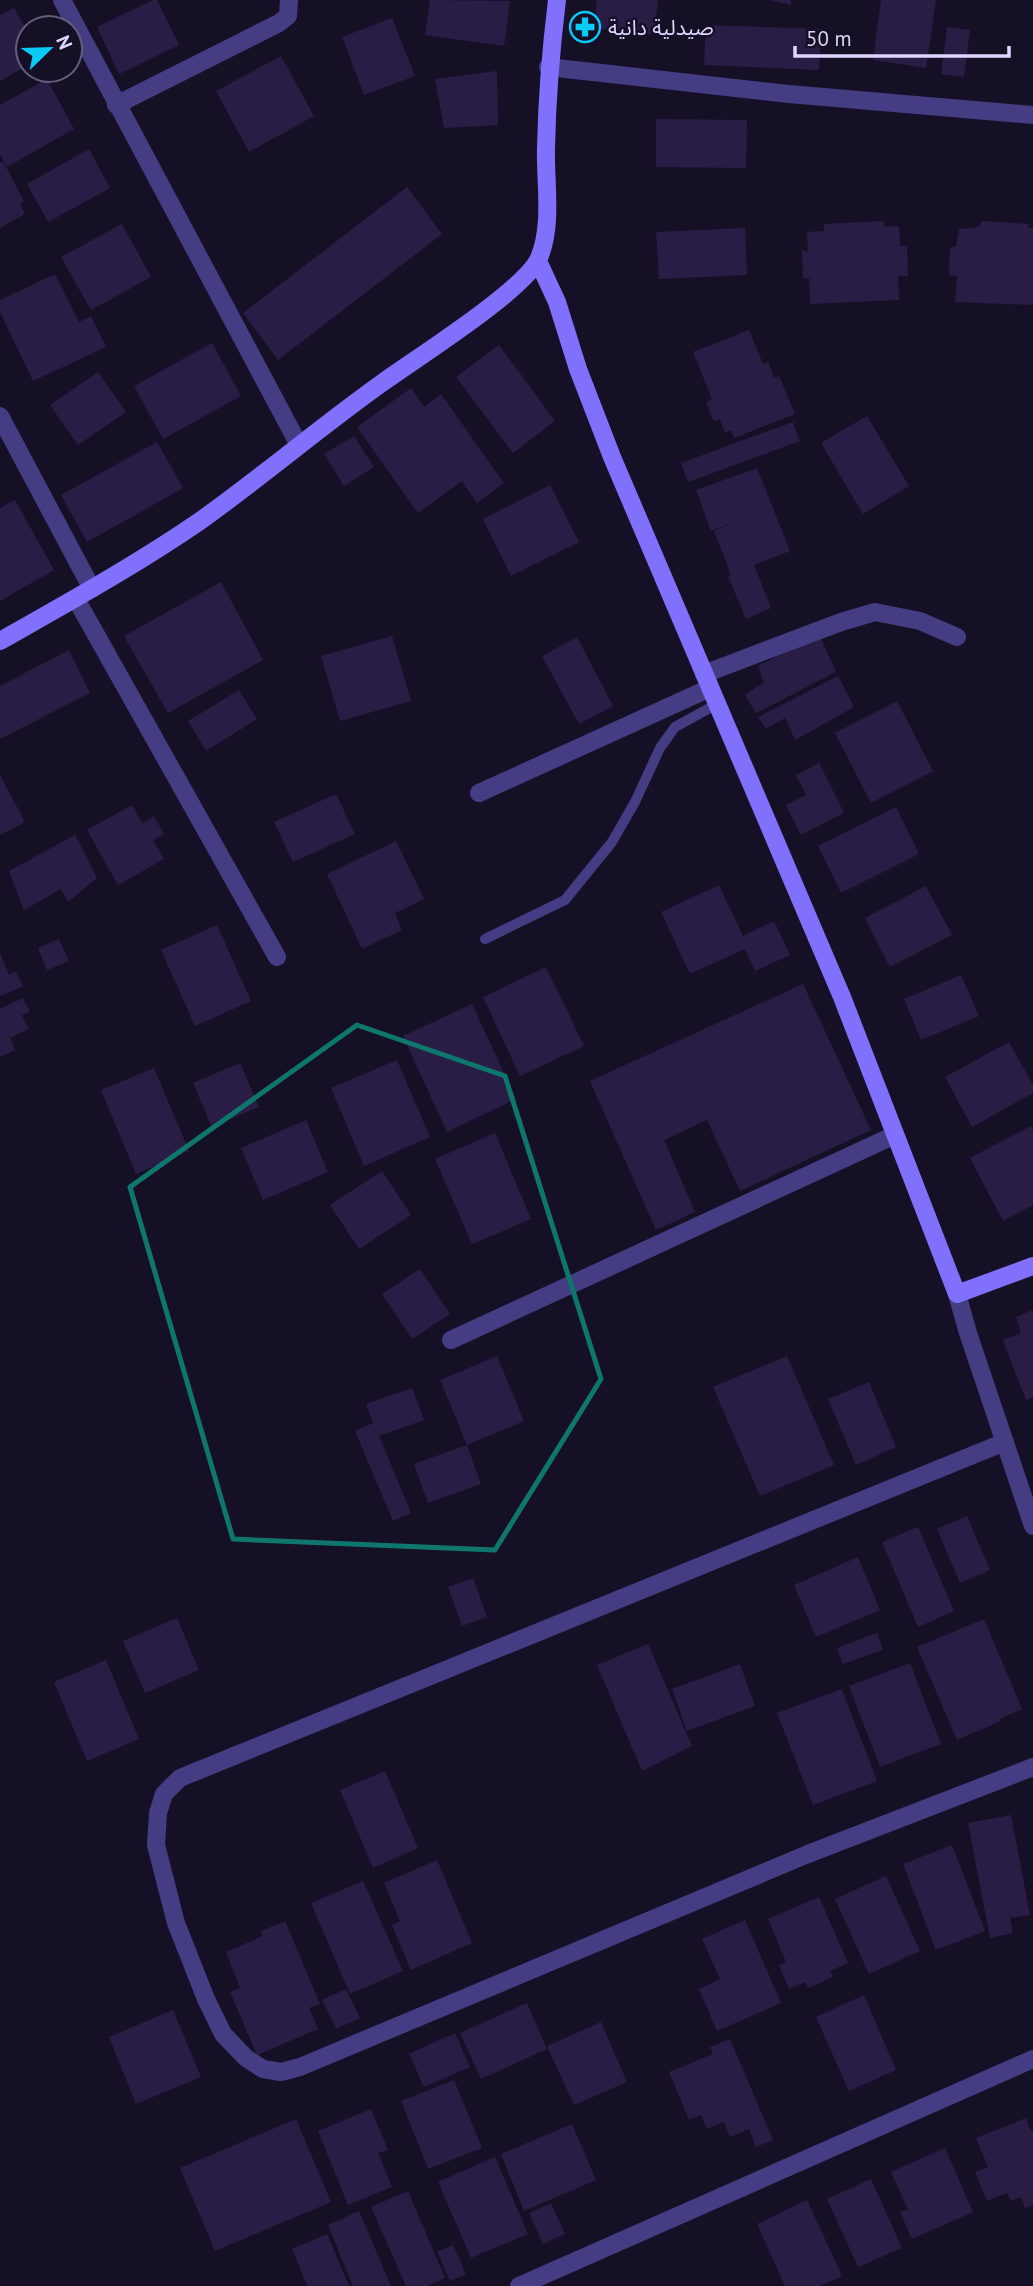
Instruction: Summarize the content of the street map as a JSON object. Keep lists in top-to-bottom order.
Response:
{
  "places": {
    "pharmacy": ["صيدلية دانية"]
  },
  "scale_bar": "50 m",
  "north": "top right"
}
